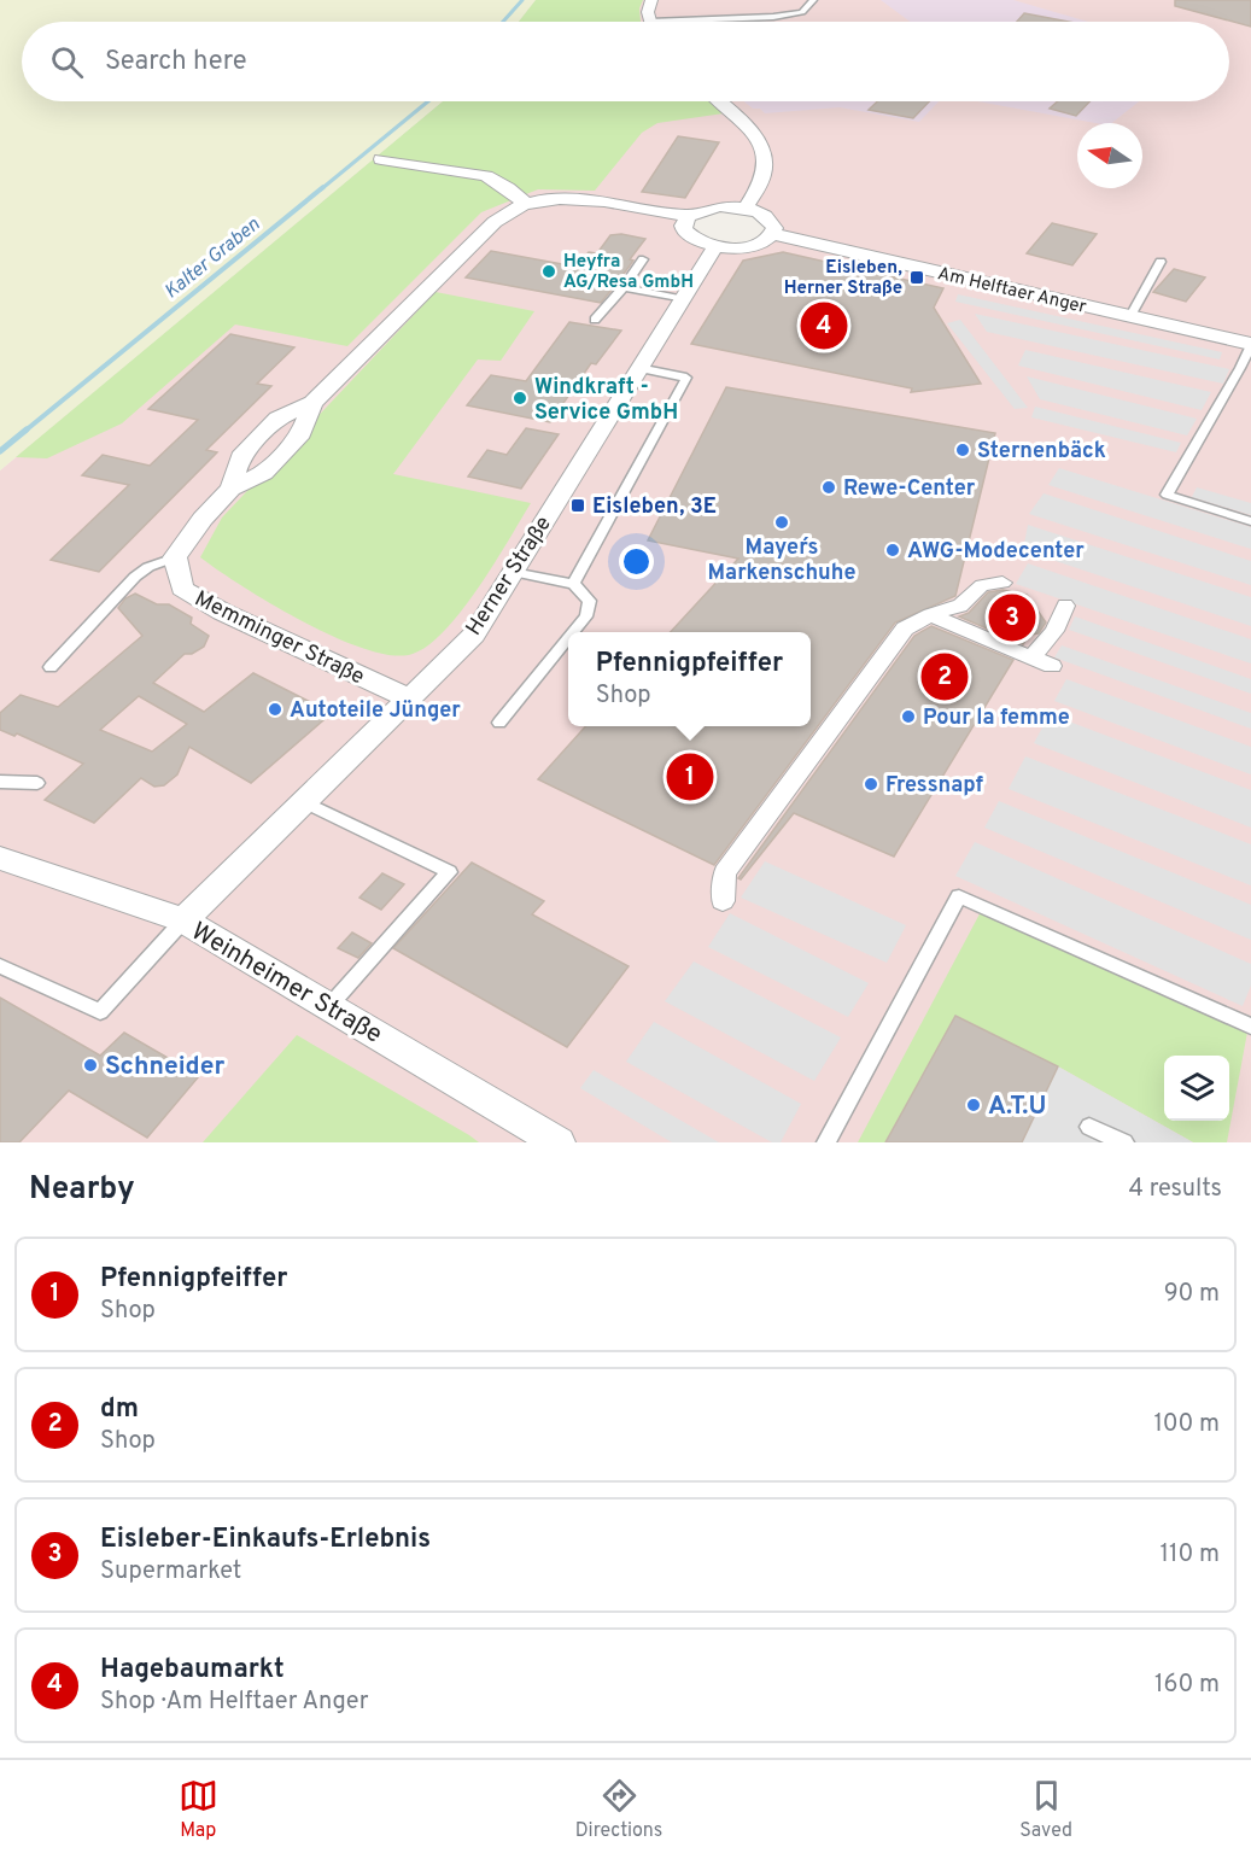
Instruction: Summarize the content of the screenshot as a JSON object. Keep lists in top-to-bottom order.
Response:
{
  "streets": {
    "street": [
      "Am Helftaer Anger",
      "Herner Straße",
      "Memminger Straße",
      "Weinheimer Straße"
    ]
  },
  "crossings": [
    ["Herner Straße", "Memminger Straße"],
    ["Herner Straße", "Weinheimer Straße"]
  ],
  "water": ["Kalter Graben"],
  "places": {
    "other": [
      "Heyfra AG/Resa GmbH",
      "Windkraft - Service GmbH",
      "Sternenbäck",
      "Rewe-Center",
      "Mayer´s Markenschuhe",
      "AWG-Modecenter",
      "Autoteile Jünger",
      "Pour la femme",
      "Fressnapf",
      "Schneider",
      "A.T.U"
    ],
    "transit": ["Eisleben, Herner Straße", "Eisleben, 3E"]
  },
  "north": "left",
  "page": {
    "search": "Search here",
    "pins": [
      "4",
      "3",
      "2",
      "1"
    ],
    "popup": ["Pfennigpfeiffer", "Shop"],
    "heading": ["Nearby", "4 results"],
    "list": [
      {
        "mark": "1",
        "name": "Pfennigpfeiffer",
        "note": "Shop",
        "value": "90 m"
      },
      {
        "mark": "2",
        "name": "dm",
        "note": "Shop",
        "value": "100 m"
      },
      {
        "mark": "3",
        "name": "Eisleber-Einkaufs-Erlebnis",
        "note": "Supermarket",
        "value": "110 m"
      },
      {
        "mark": "4",
        "name": "Hagebaumarkt",
        "note": "Shop · Am Helftaer Anger",
        "value": "160 m"
      }
    ],
    "nav": ["Map", "Directions", "Saved"]
  }
}
